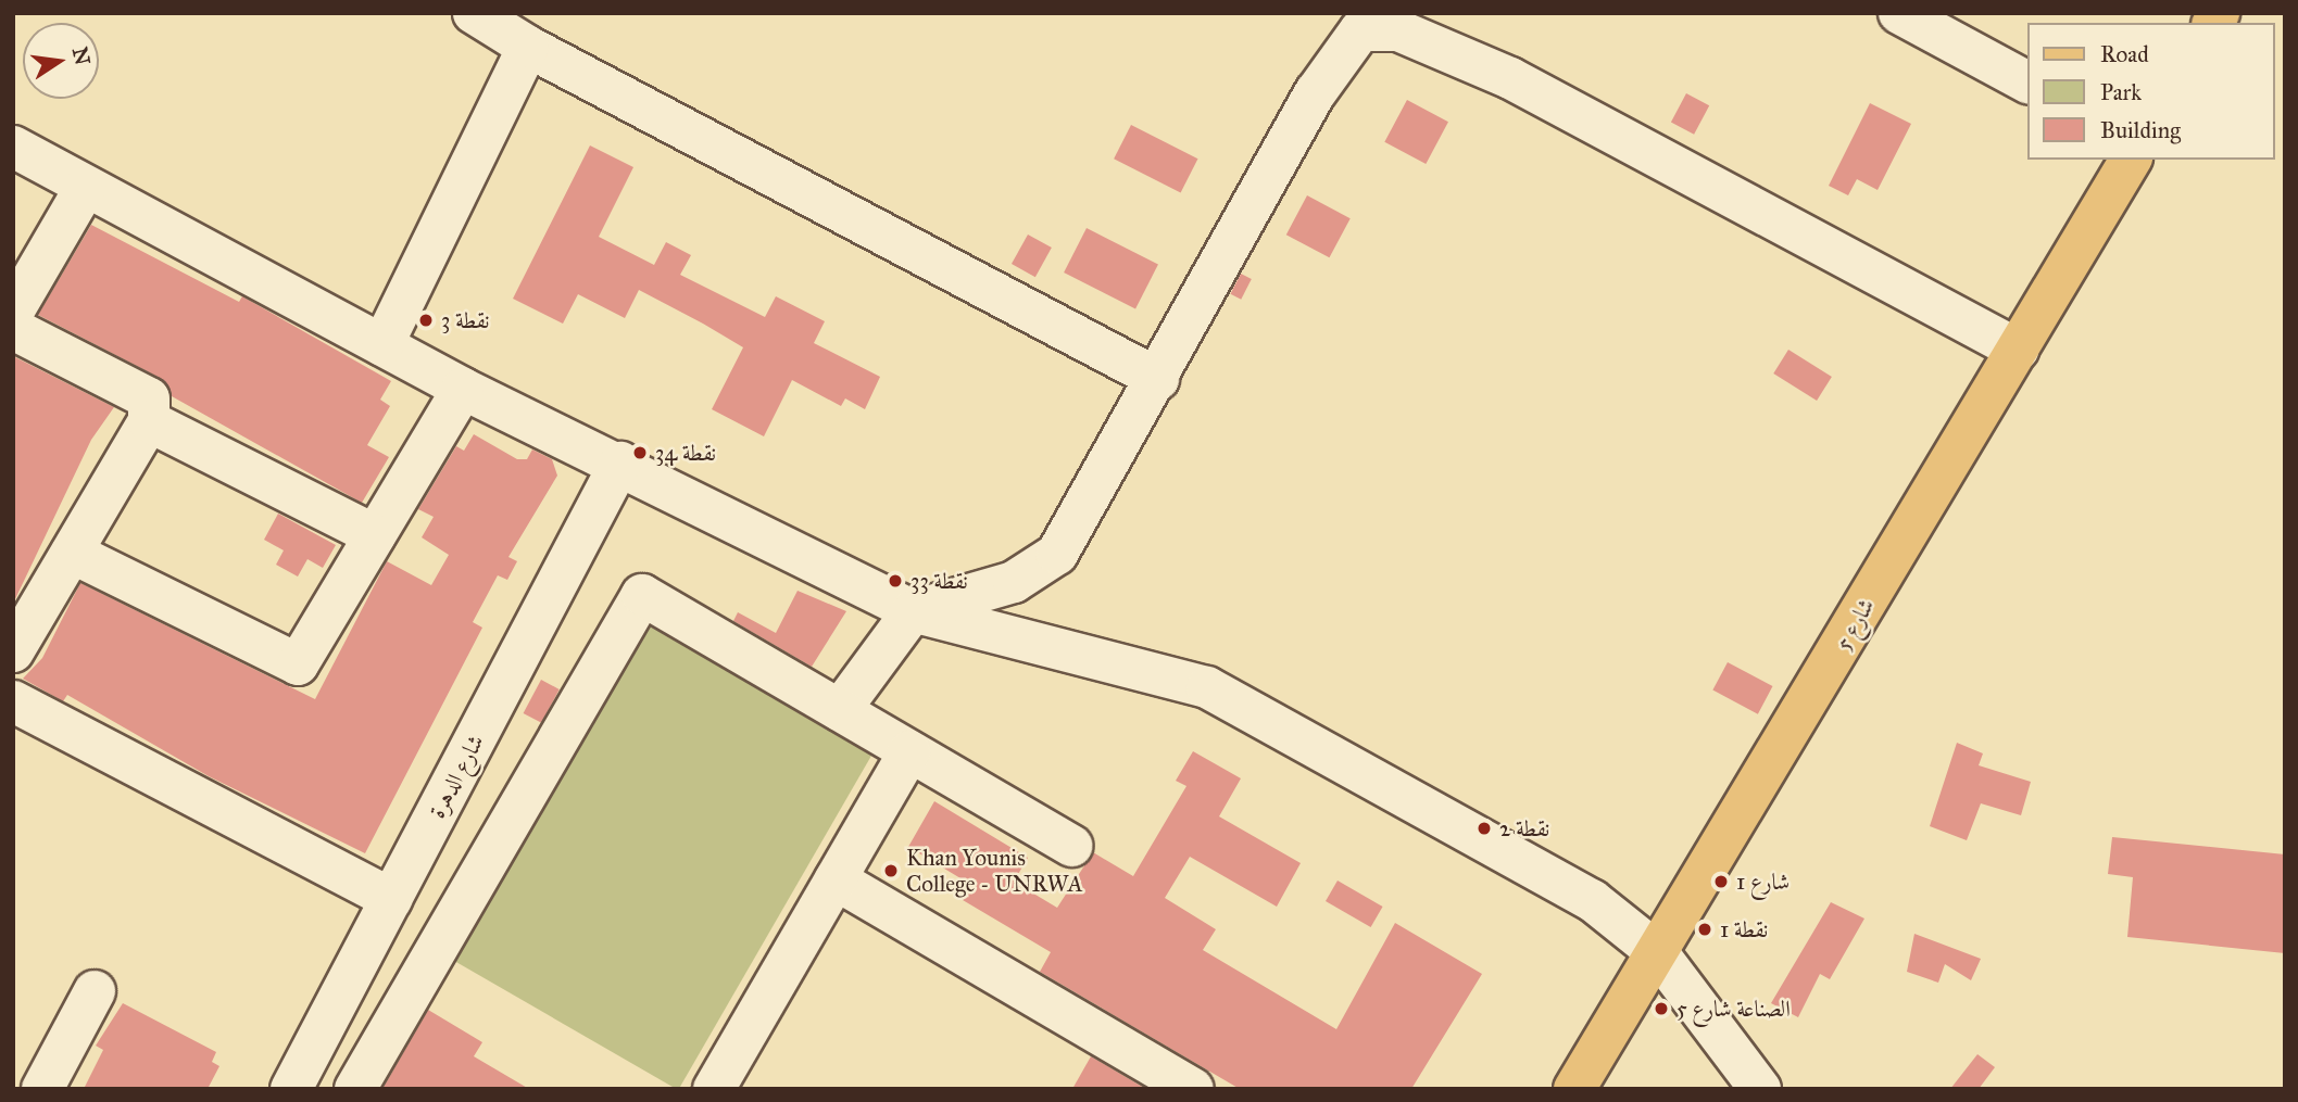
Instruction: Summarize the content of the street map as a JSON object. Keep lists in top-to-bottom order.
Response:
{
  "streets": {
    "main road": ["شارع 5"],
    "street": ["شارع الدهرة"]
  },
  "places": [
    "نقطة 3",
    "نقطة 34",
    "نقطة 33",
    "نقطة 2",
    "Khan Younis College - UNRWA",
    "شارع 1",
    "نقطة 1",
    "الصناعة شارع 5"
  ],
  "legend": ["Road", "Park", "Building"],
  "north": "right"
}
